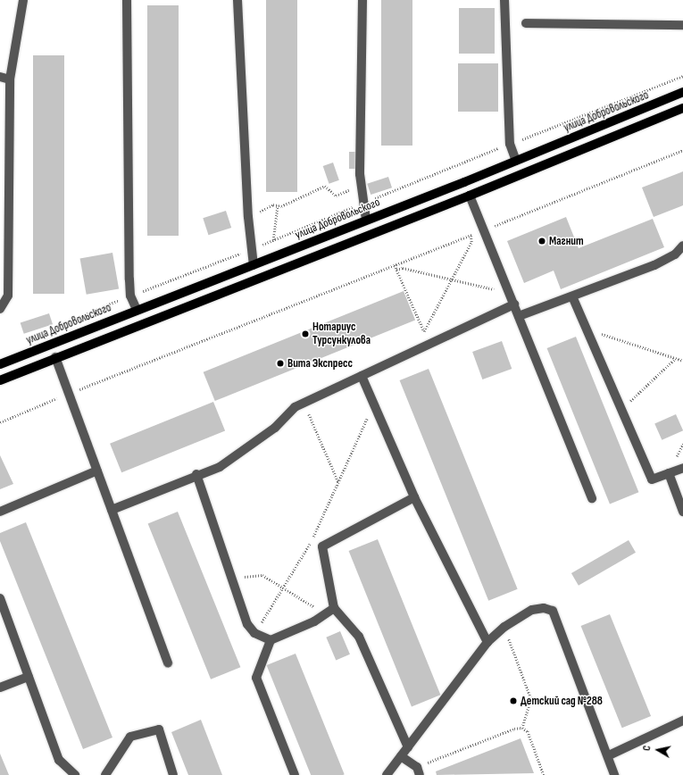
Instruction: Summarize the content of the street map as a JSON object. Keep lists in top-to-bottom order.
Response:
{
  "streets": {
    "main road": ["улица Добровольского"]
  },
  "places": [
    "Магнит",
    "Нотариус Турсункулова",
    "Вита Экспресс",
    "Детский сад №288"
  ],
  "north": "left"
}
